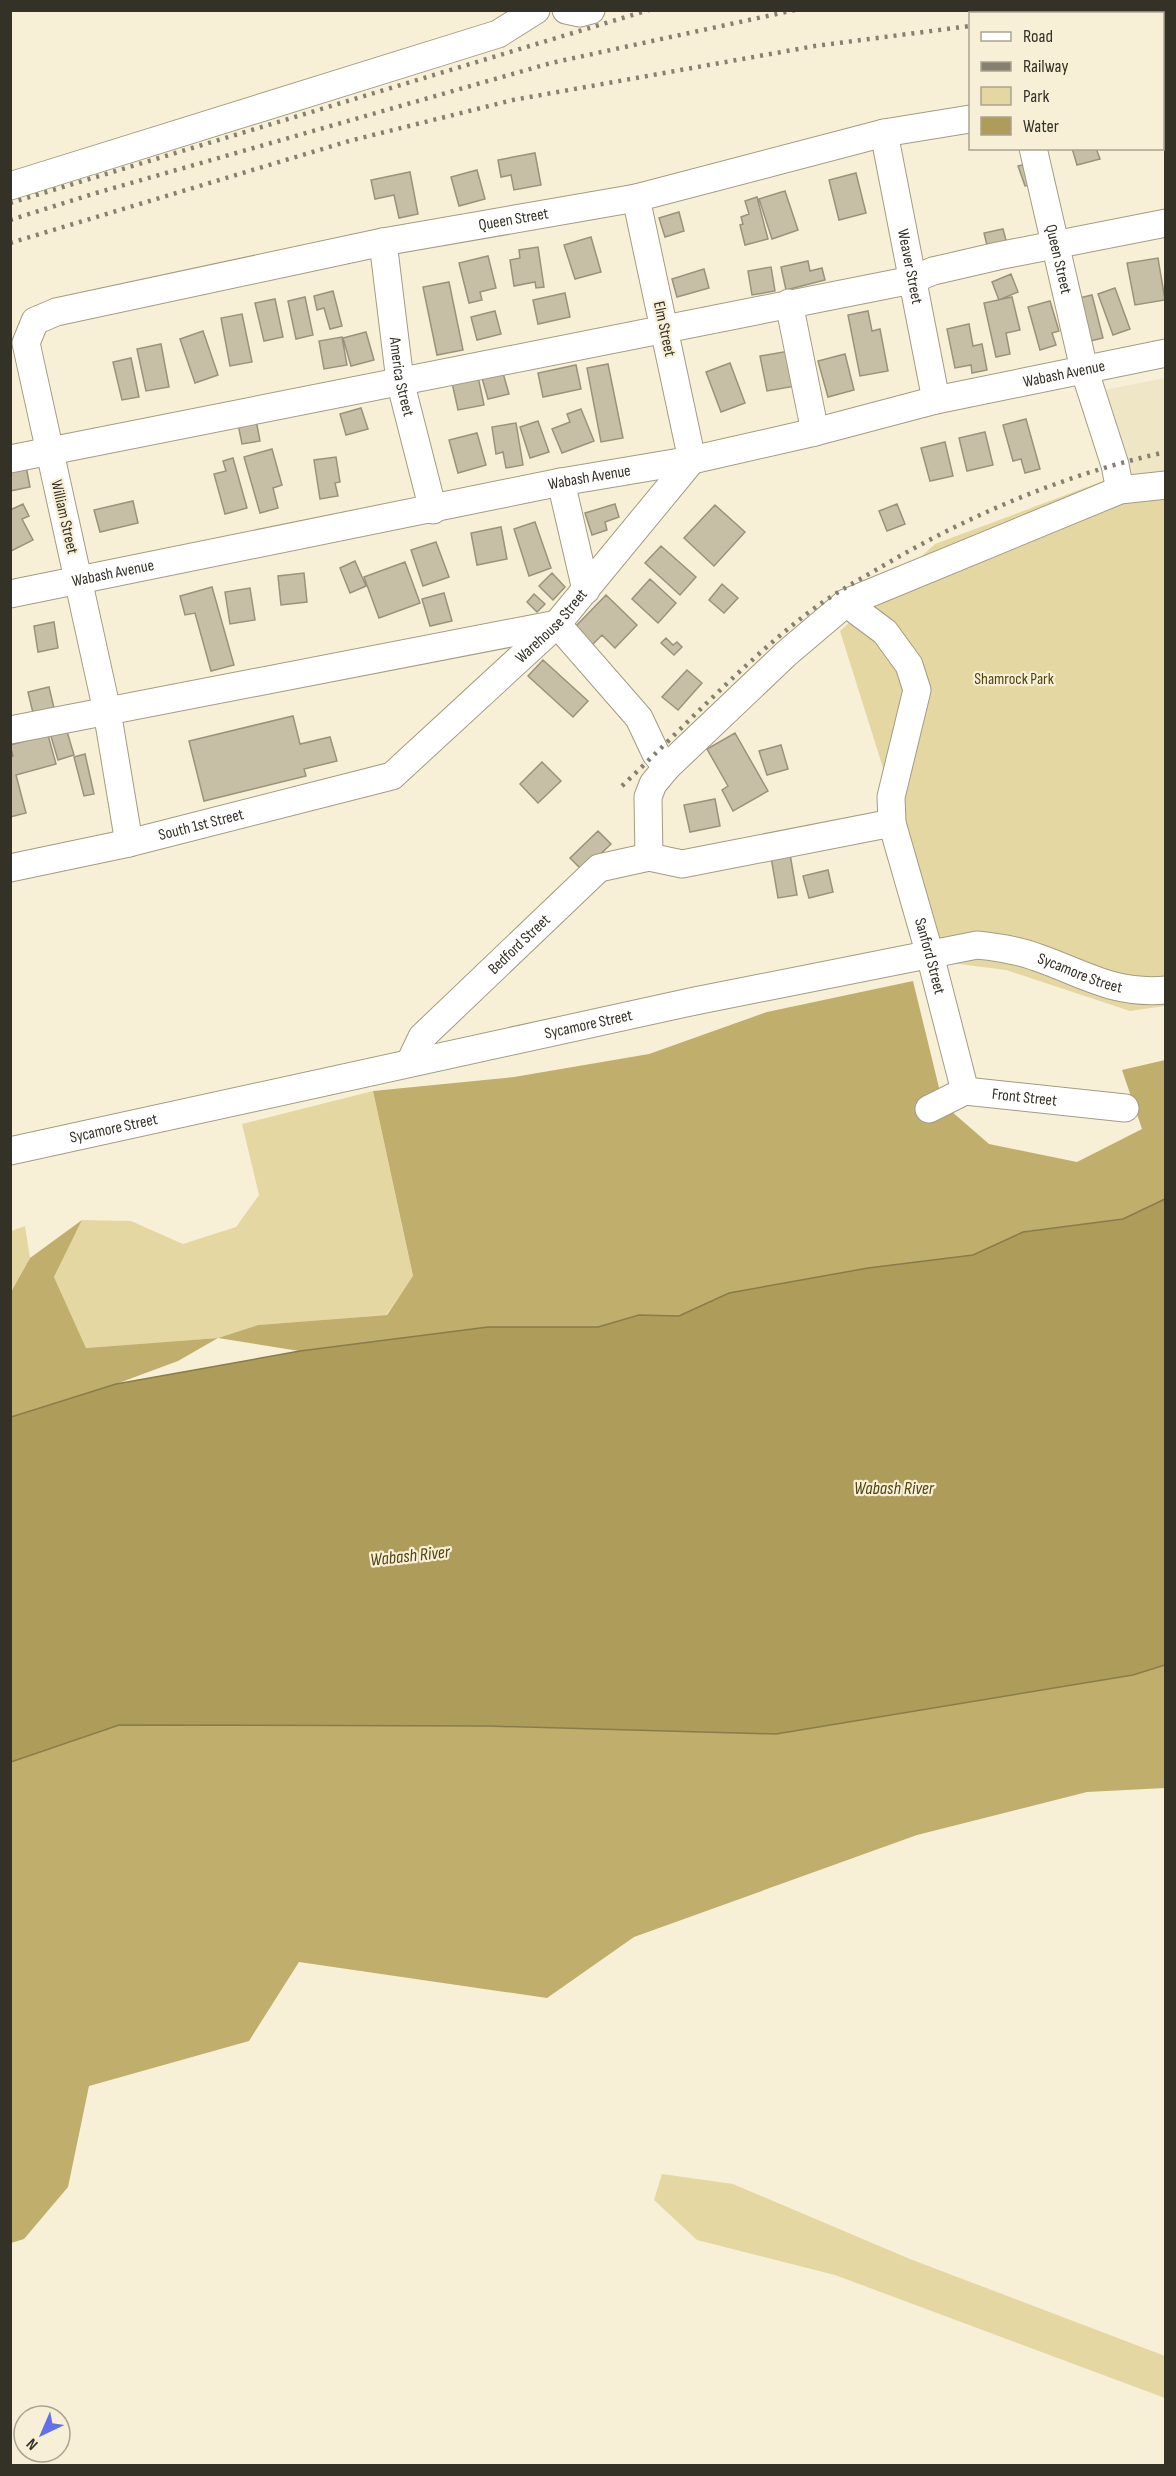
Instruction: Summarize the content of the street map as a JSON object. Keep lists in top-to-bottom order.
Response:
{
  "streets": {
    "street": [
      "Queen Street",
      "Weaver Street",
      "Elm Street",
      "Wabash Avenue",
      "America Street",
      "William Street",
      "Warehouse Street",
      "South 1st Street",
      "Bedford Street",
      "Sanford Street",
      "Sycamore Street",
      "Front Street"
    ]
  },
  "crossings": [
    ["Queen Street", "Weaver Street"],
    ["Queen Street", "Elm Street"],
    ["Queen Street", "Wabash Avenue"],
    ["Queen Street", "America Street"],
    ["Queen Street", "William Street"],
    ["Weaver Street", "Wabash Avenue"],
    ["Elm Street", "Wabash Avenue"],
    ["Elm Street", "Warehouse Street"],
    ["Wabash Avenue", "America Street"],
    ["Wabash Avenue", "William Street"],
    ["Wabash Avenue", "Warehouse Street"],
    ["William Street", "South 1st Street"],
    ["Warehouse Street", "South 1st Street"],
    ["Bedford Street", "Sanford Street"],
    ["Bedford Street", "Sycamore Street"],
    ["Sanford Street", "Sycamore Street"],
    ["Sanford Street", "Front Street"]
  ],
  "water": ["Wabash River"],
  "parks": ["Shamrock Park"],
  "legend": [
    "Road",
    "Railway",
    "Park",
    "Water"
  ],
  "north": "bottom left"
}
